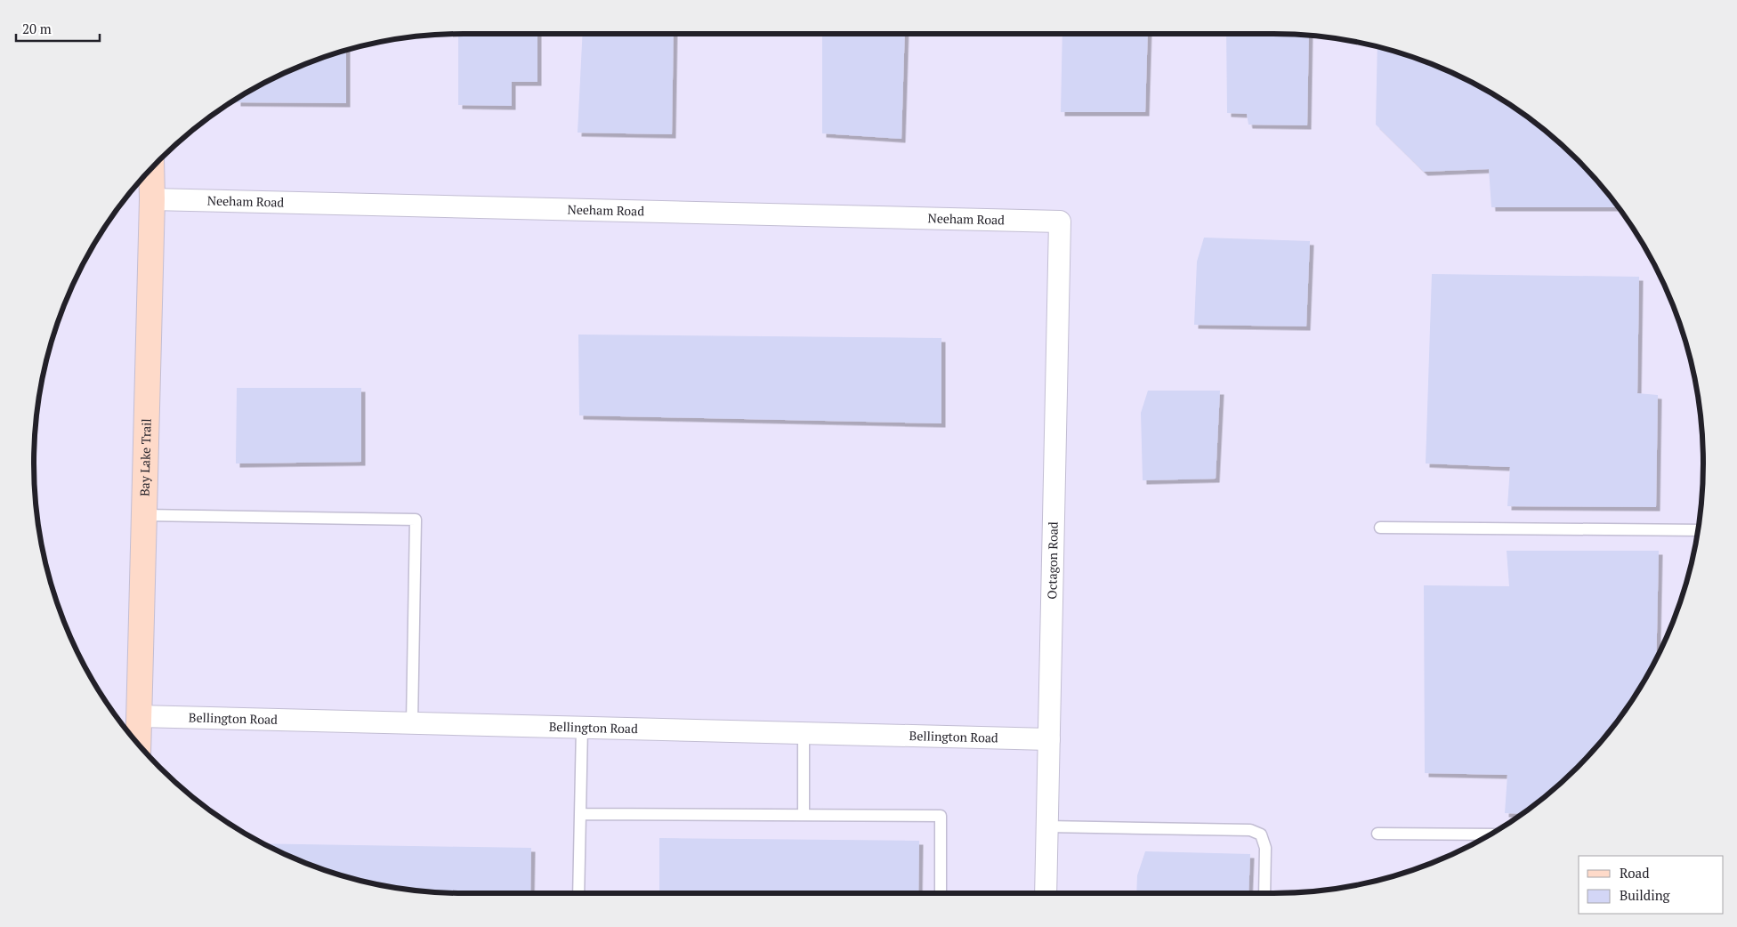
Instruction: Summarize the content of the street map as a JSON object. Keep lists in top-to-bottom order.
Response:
{
  "streets": {
    "street": [
      "Neeham Road",
      "Bay Lake Trail",
      "Octagon Road",
      "Bellington Road"
    ]
  },
  "crossings": [
    ["Neeham Road", "Bay Lake Trail"],
    ["Neeham Road", "Octagon Road"],
    ["Bay Lake Trail", "Bellington Road"],
    ["Octagon Road", "Bellington Road"]
  ],
  "legend": ["Road", "Building"],
  "scale_bar": "20 m"
}
